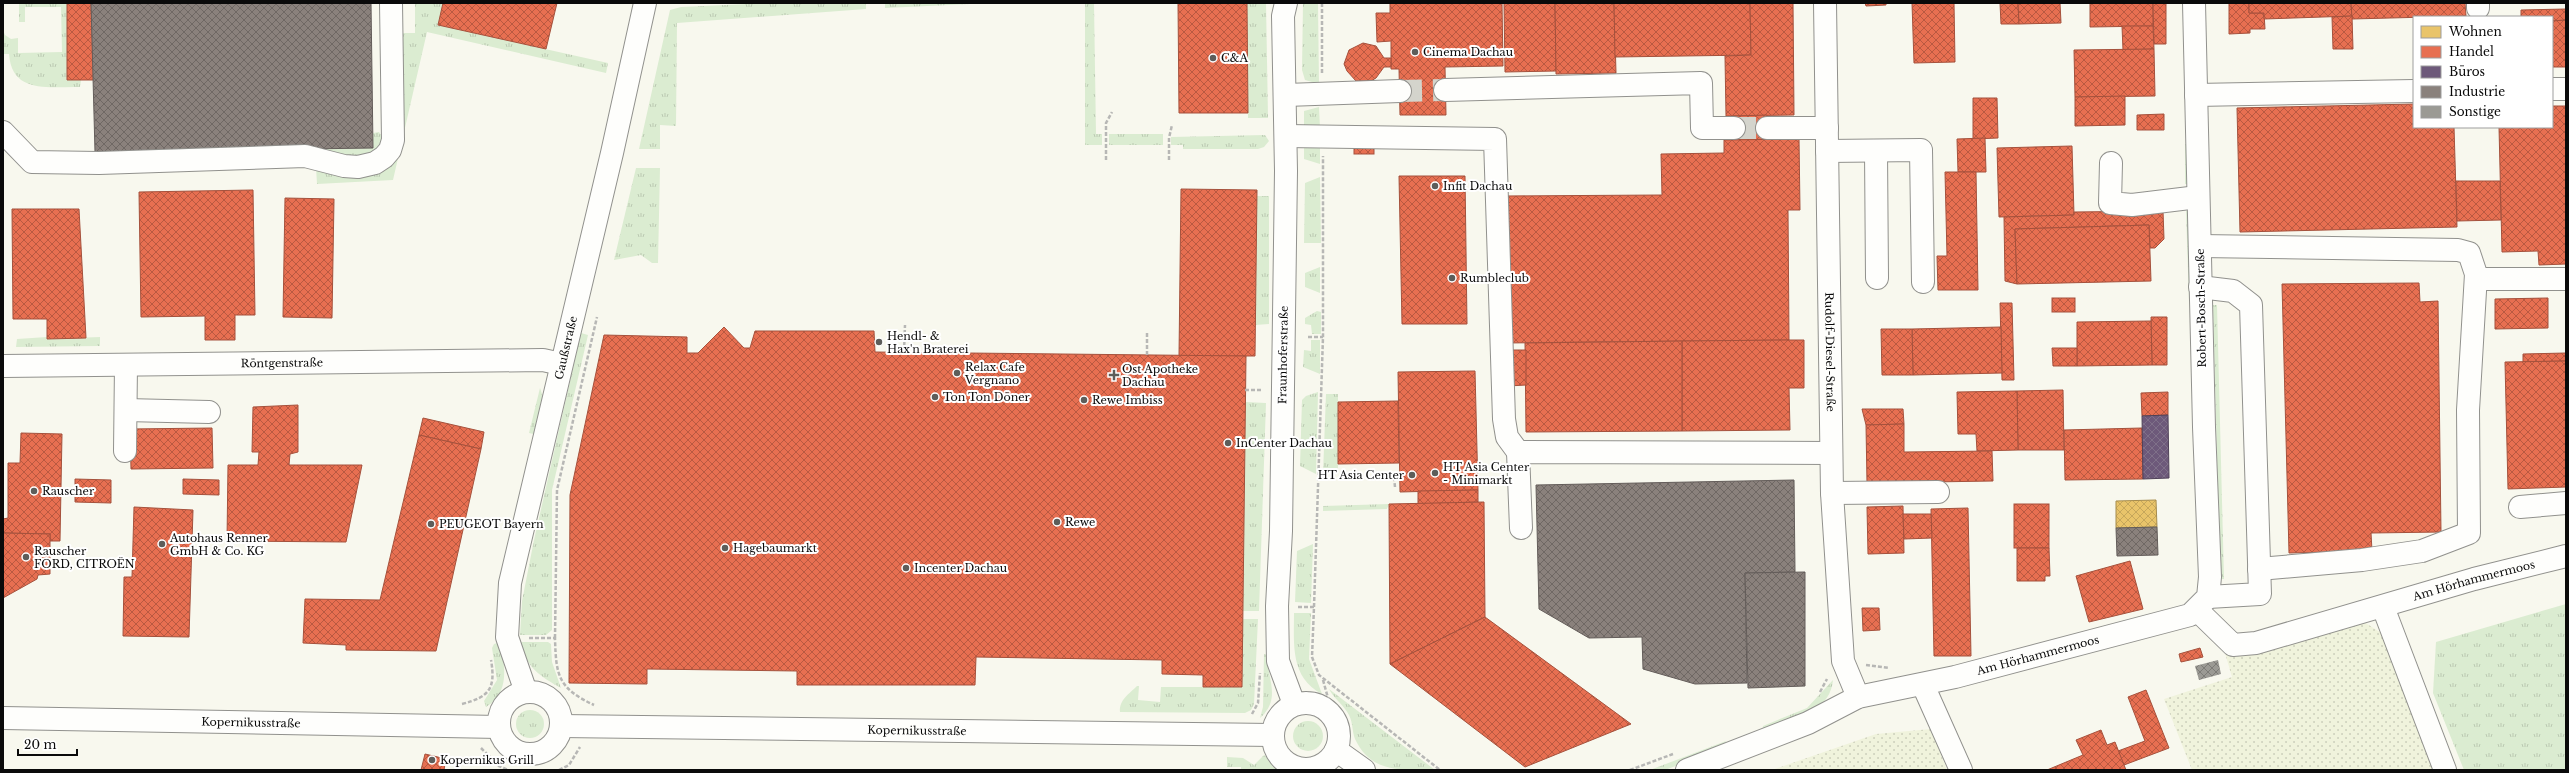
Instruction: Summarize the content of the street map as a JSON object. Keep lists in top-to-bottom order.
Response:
{
  "streets": {
    "street": [
      "Robert-Bosch-Straße",
      "Gaußstraße",
      "Rudolf-Diesel-Straße",
      "Fraunhoferstraße",
      "Röntgenstraße",
      "Am Hörhammermoos",
      "Kopernikusstraße"
    ]
  },
  "crossings": [
    ["Robert-Bosch-Straße", "Am Hörhammermoos"],
    ["Gaußstraße", "Röntgenstraße"],
    ["Gaußstraße", "Kopernikusstraße"],
    ["Rudolf-Diesel-Straße", "Am Hörhammermoos"],
    ["Fraunhoferstraße", "Kopernikusstraße"]
  ],
  "places": {
    "other": [
      "Cinema Dachau",
      "C&A",
      "Infit Dachau",
      "Rumbleclub",
      "Hendl- & Hax'n Braterei",
      "Relax Cafe Vergnano",
      "Ton Ton Döner",
      "Rewe Imbiss",
      "InCenter Dachau",
      "HT Asia Center - Minimarkt",
      "HT Asia Center",
      "Rauscher",
      "Rewe",
      "PEUGEOT Bayern",
      "Autohaus Renner GmbH & Co. KG",
      "Hagebaumarkt",
      "Rauscher FORD, CITROËN",
      "Incenter Dachau",
      "Kopernikus Grill"
    ],
    "health": ["Ost Apotheke Dachau"]
  },
  "legend": [
    "Wohnen",
    "Handel",
    "Büros",
    "Industrie",
    "Sonstige"
  ],
  "scale_bar": "20 m"
}
